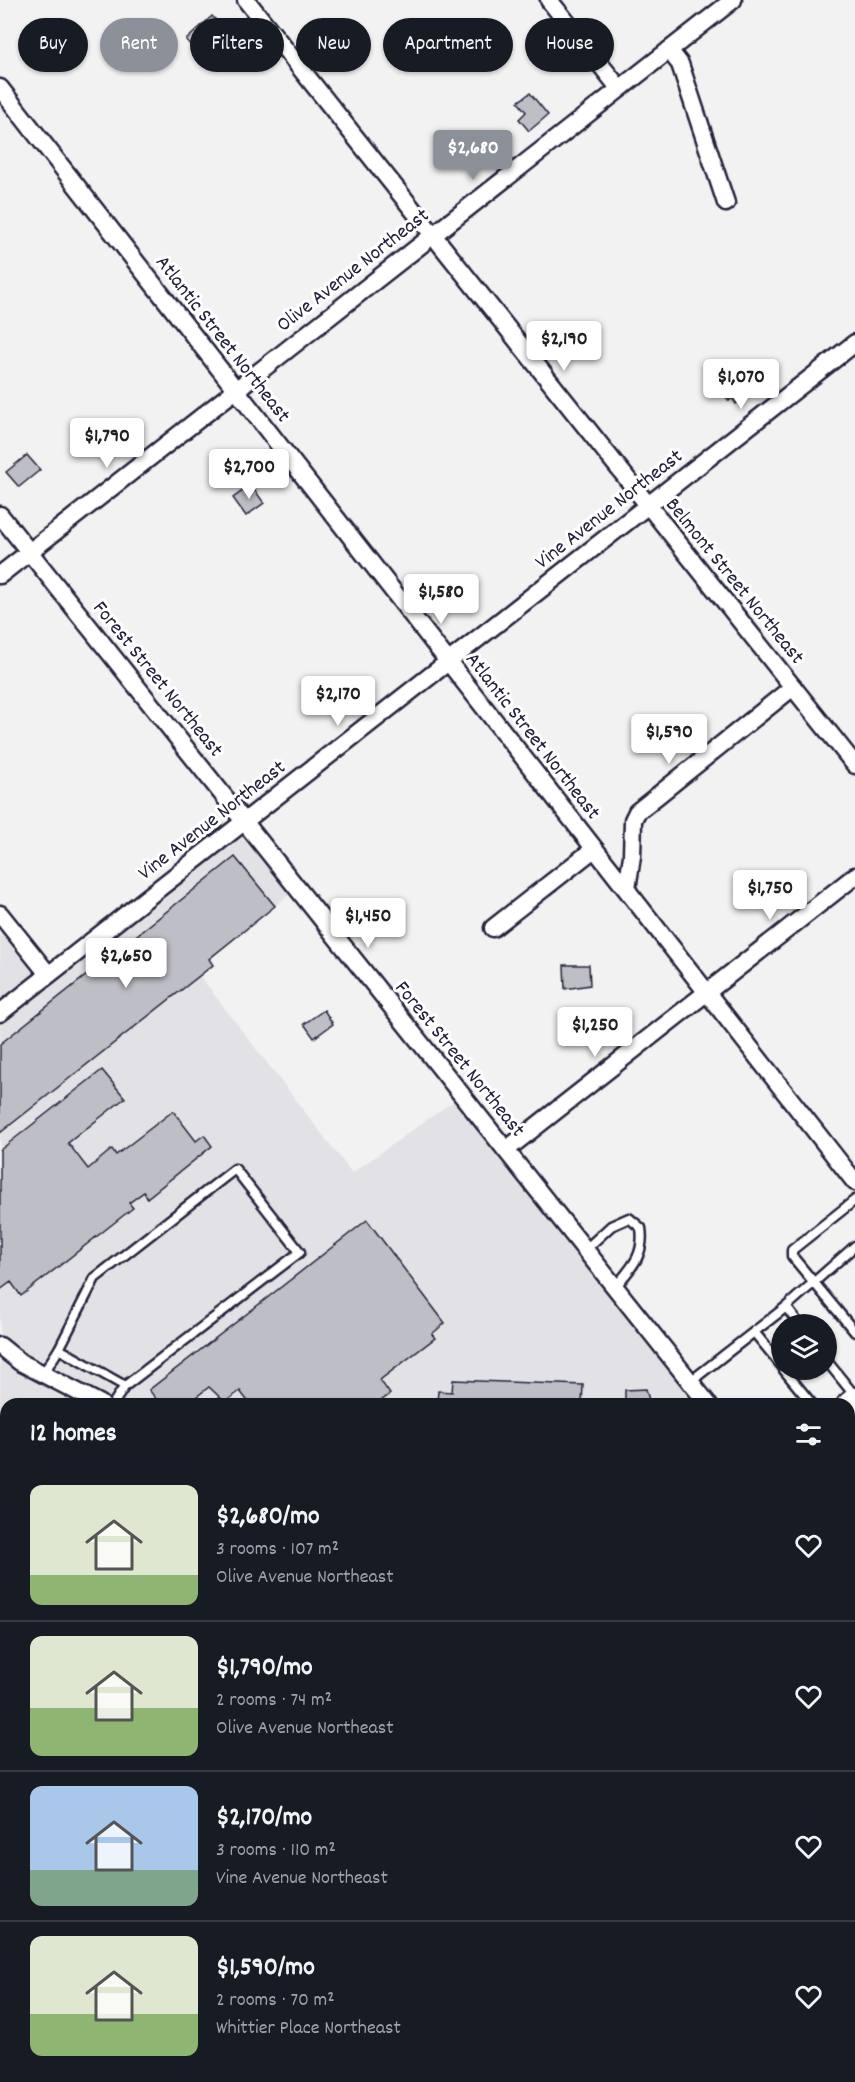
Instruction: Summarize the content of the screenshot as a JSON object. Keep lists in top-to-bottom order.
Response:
{
  "streets": {
    "street": [
      "Olive Avenue Northeast",
      "Atlantic Street Northeast",
      "Vine Avenue Northeast",
      "Belmont Street Northeast",
      "Forest Street Northeast"
    ]
  },
  "crossings": [
    ["Olive Avenue Northeast", "Atlantic Street Northeast"],
    ["Olive Avenue Northeast", "Belmont Street Northeast"],
    ["Olive Avenue Northeast", "Forest Street Northeast"],
    ["Atlantic Street Northeast", "Vine Avenue Northeast"],
    ["Vine Avenue Northeast", "Belmont Street Northeast"],
    ["Vine Avenue Northeast", "Forest Street Northeast"]
  ],
  "page": {
    "chip": [
      "Buy",
      "Rent",
      "Filters",
      "New",
      "Apartment",
      "House"
    ],
    "price": [
      "$2,680",
      "$2,190",
      "$1,070",
      "$1,790",
      "$2,700",
      "$1,580",
      "$2,170",
      "$1,590",
      "$1,750",
      "$1,450",
      "$2,650",
      "$1,250"
    ],
    "heading": "12 homes",
    "list": [
      {
        "name": "$2,680/mo",
        "note": "3 rooms · 107 m² · Olive Avenue Northeast"
      },
      {
        "name": "$1,790/mo",
        "note": "2 rooms · 74 m² · Olive Avenue Northeast"
      },
      {
        "name": "$2,170/mo",
        "note": "3 rooms · 110 m² · Vine Avenue Northeast"
      },
      {
        "name": "$1,590/mo",
        "note": "2 rooms · 70 m² · Whittier Place Northeast"
      }
    ]
  }
}
